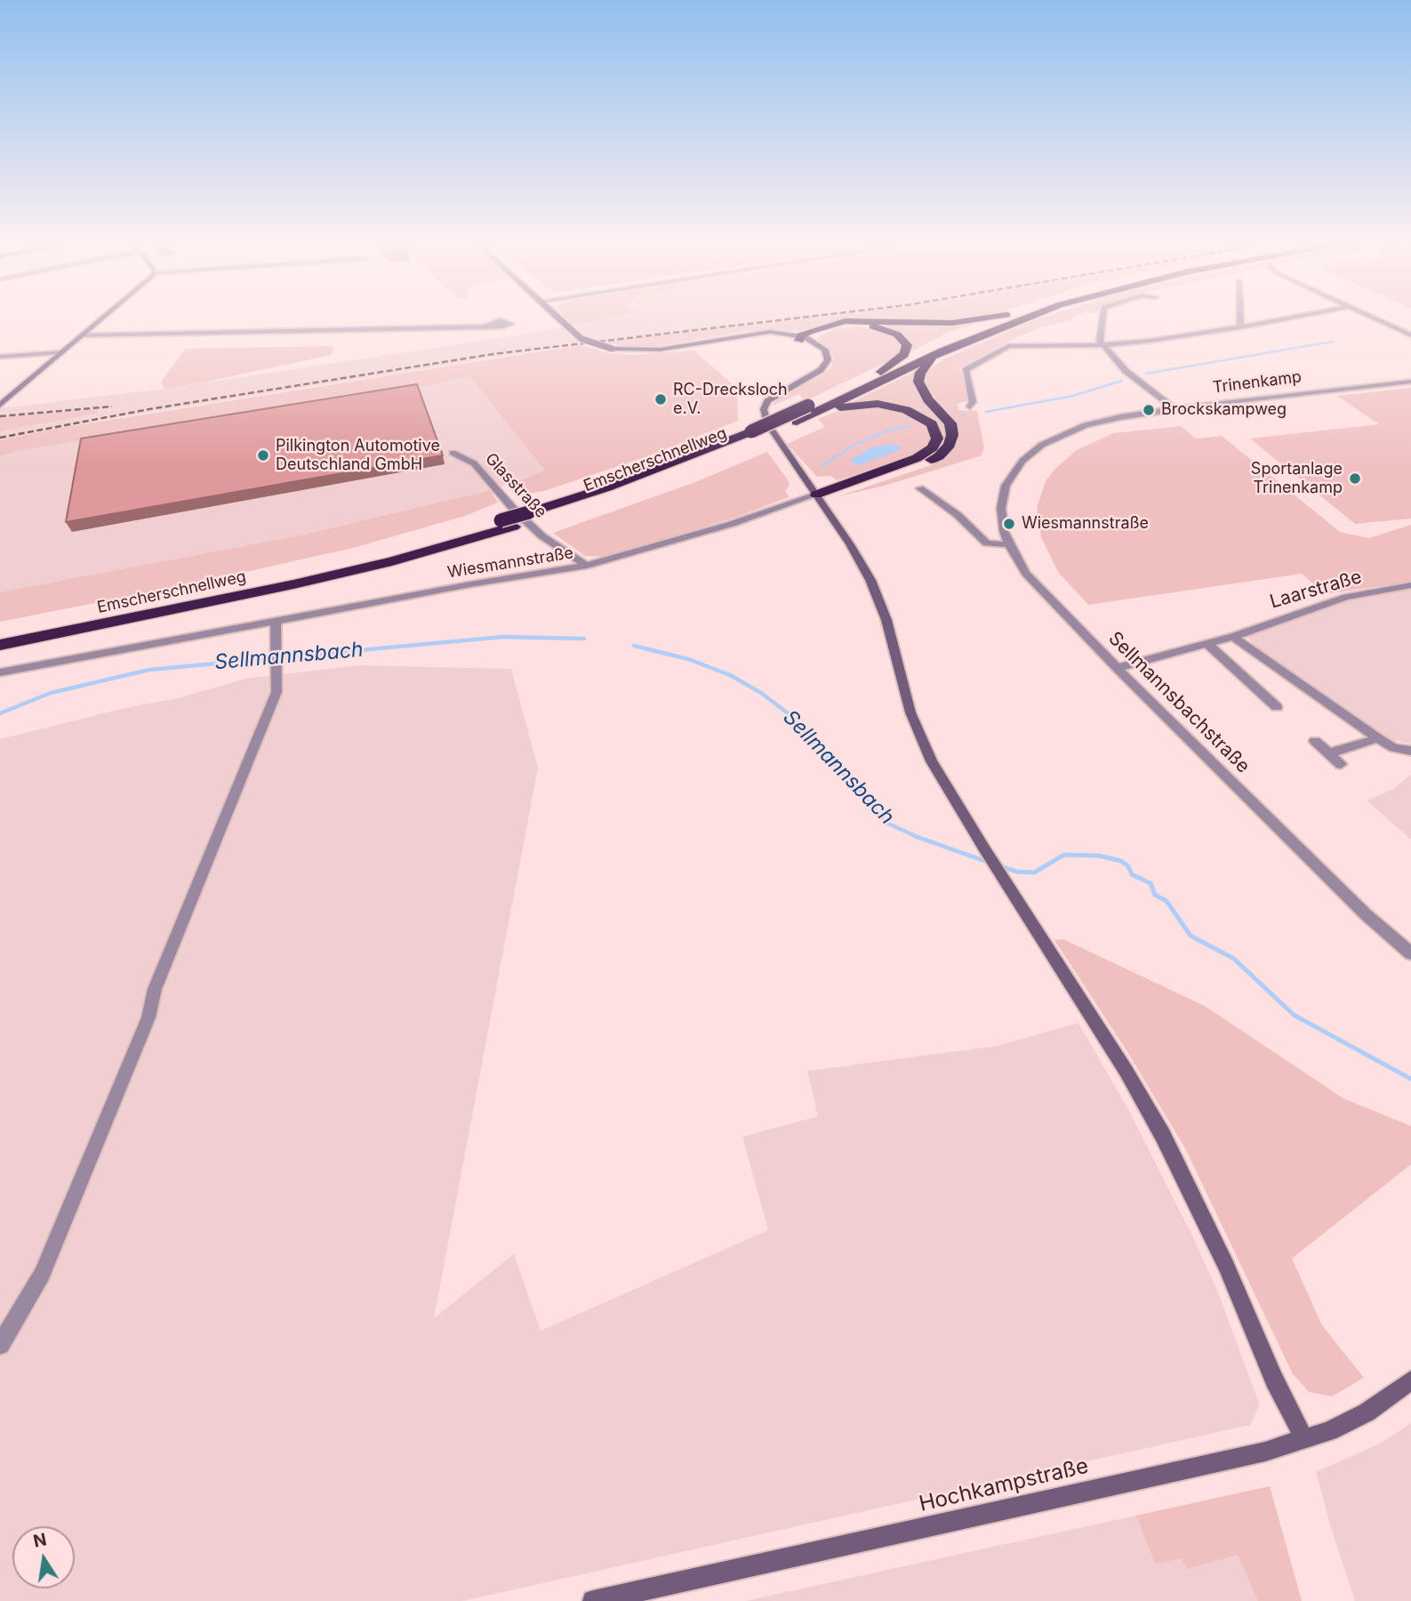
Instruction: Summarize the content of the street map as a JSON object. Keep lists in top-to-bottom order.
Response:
{
  "streets": {
    "highway": ["Emscherschnellweg"],
    "street": [
      "Trinenkamp",
      "Glasstraße",
      "Wiesmannstraße",
      "Laarstraße",
      "Sellmannsbachstraße",
      "Hochkampstraße"
    ]
  },
  "crossings": [
    ["Trinenkamp", "Sellmannsbachstraße"],
    ["Glasstraße", "Wiesmannstraße"],
    ["Laarstraße", "Sellmannsbachstraße"]
  ],
  "water": ["Sellmannsbach"],
  "places": [
    "RC-Drecksloch e.V.",
    "Brockskampweg",
    "Pilkington Automotive Deutschland GmbH",
    "Sportanlage Trinenkamp",
    "Wiesmannstraße"
  ],
  "north": "top"
}
